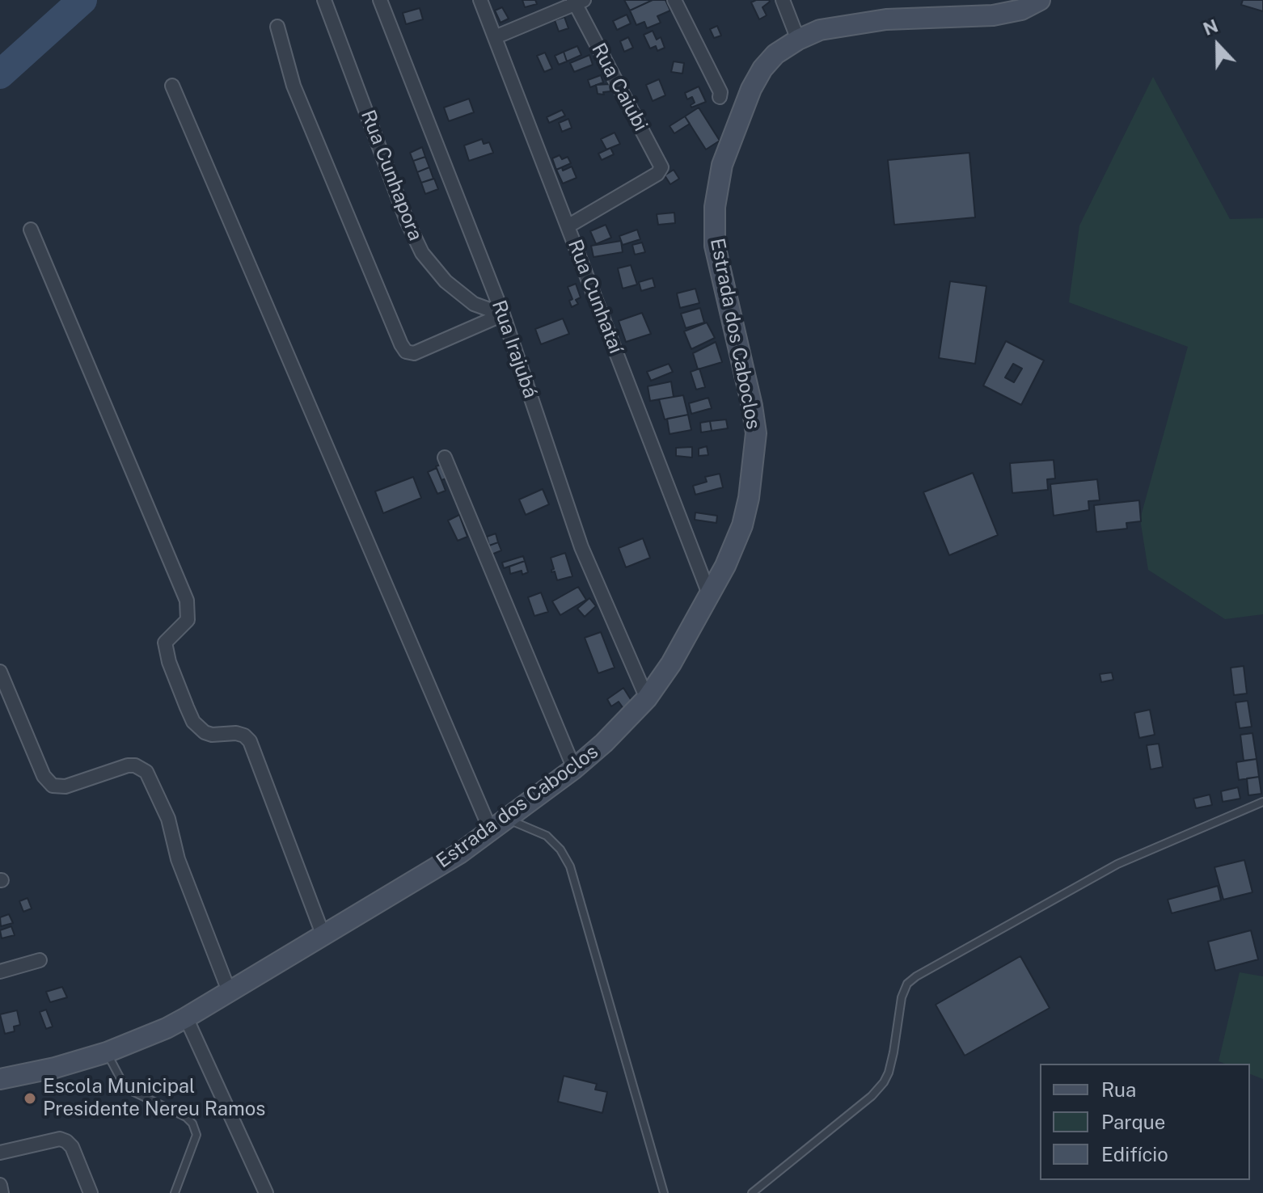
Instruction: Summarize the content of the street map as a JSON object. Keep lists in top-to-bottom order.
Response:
{
  "streets": {
    "street": [
      "Rua Caiubi",
      "Rua Cunhapora",
      "Rua Cunhataí",
      "Estrada dos Caboclos",
      "Rua Irajubá"
    ]
  },
  "crossings": [
    ["Rua Caiubi", "Rua Cunhataí"],
    ["Rua Cunhapora", "Rua Irajubá"],
    ["Rua Cunhataí", "Estrada dos Caboclos"],
    ["Estrada dos Caboclos", "Rua Irajubá"]
  ],
  "places": ["Escola Municipal Presidente Nereu Ramos"],
  "legend": ["Rua", "Parque", "Edifício"],
  "north": "top"
}
